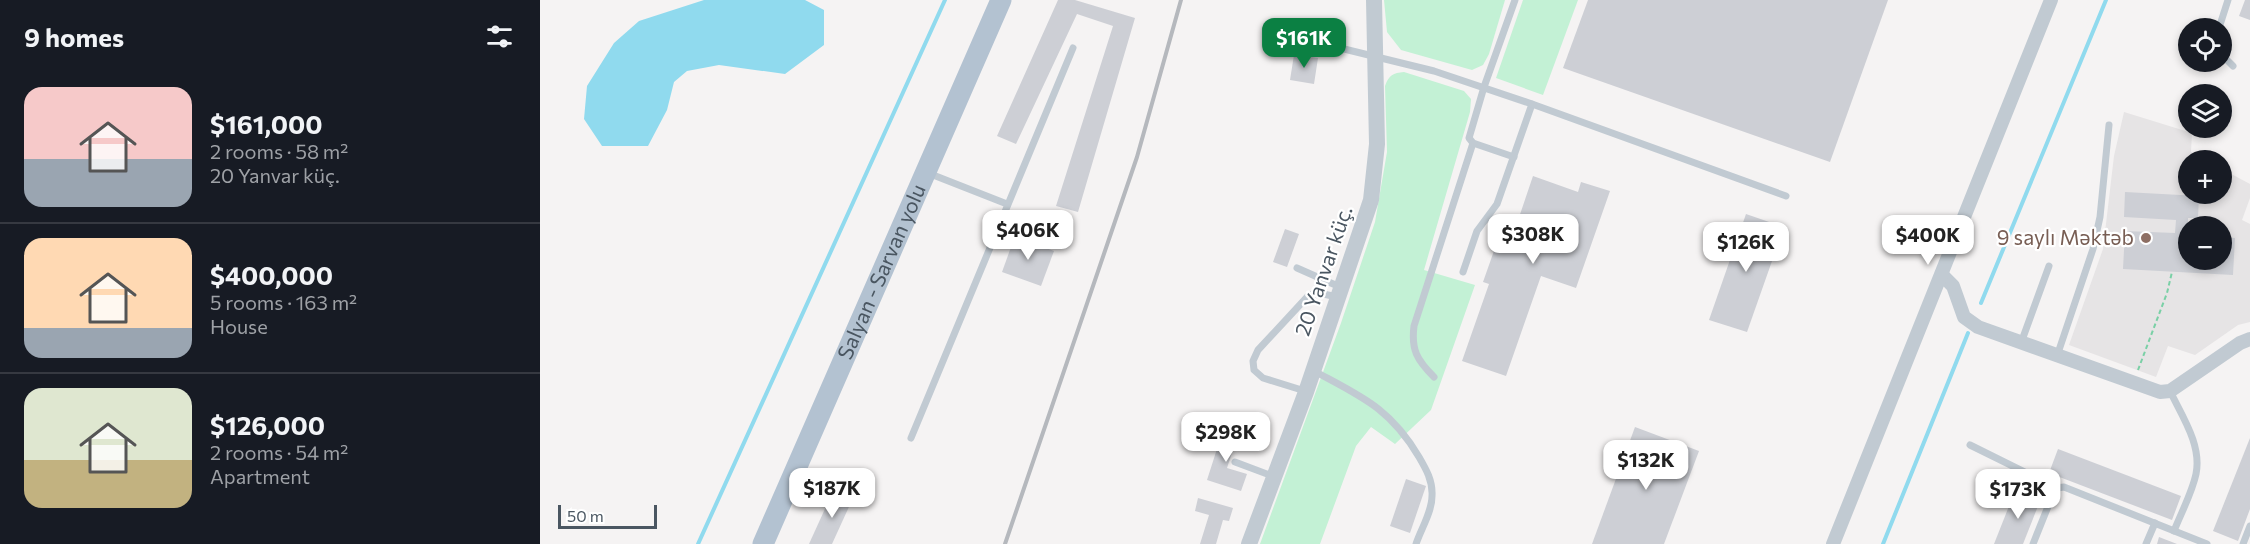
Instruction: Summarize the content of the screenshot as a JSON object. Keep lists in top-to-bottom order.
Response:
{
  "streets": {
    "main road": ["Salyan - Sarvan yolu"],
    "street": ["20 Yanvar küç."]
  },
  "places": ["9 saylı Məktəb"],
  "scale_bar": "50 m",
  "page": {
    "heading": "9 homes",
    "map_buttons": ["+", "−"],
    "price": [
      "$161K",
      "$406K",
      "$308K",
      "$400K",
      "$126K",
      "$298K",
      "$132K",
      "$187K",
      "$173K"
    ],
    "list": [
      {
        "name": "$161,000",
        "note": "2 rooms · 58 m² · 20 Yanvar küç."
      },
      {
        "name": "$400,000",
        "note": "5 rooms · 163 m² · House"
      },
      {
        "name": "$126,000",
        "note": "2 rooms · 54 m² · Apartment"
      }
    ],
    "scale": "50 m"
  }
}
